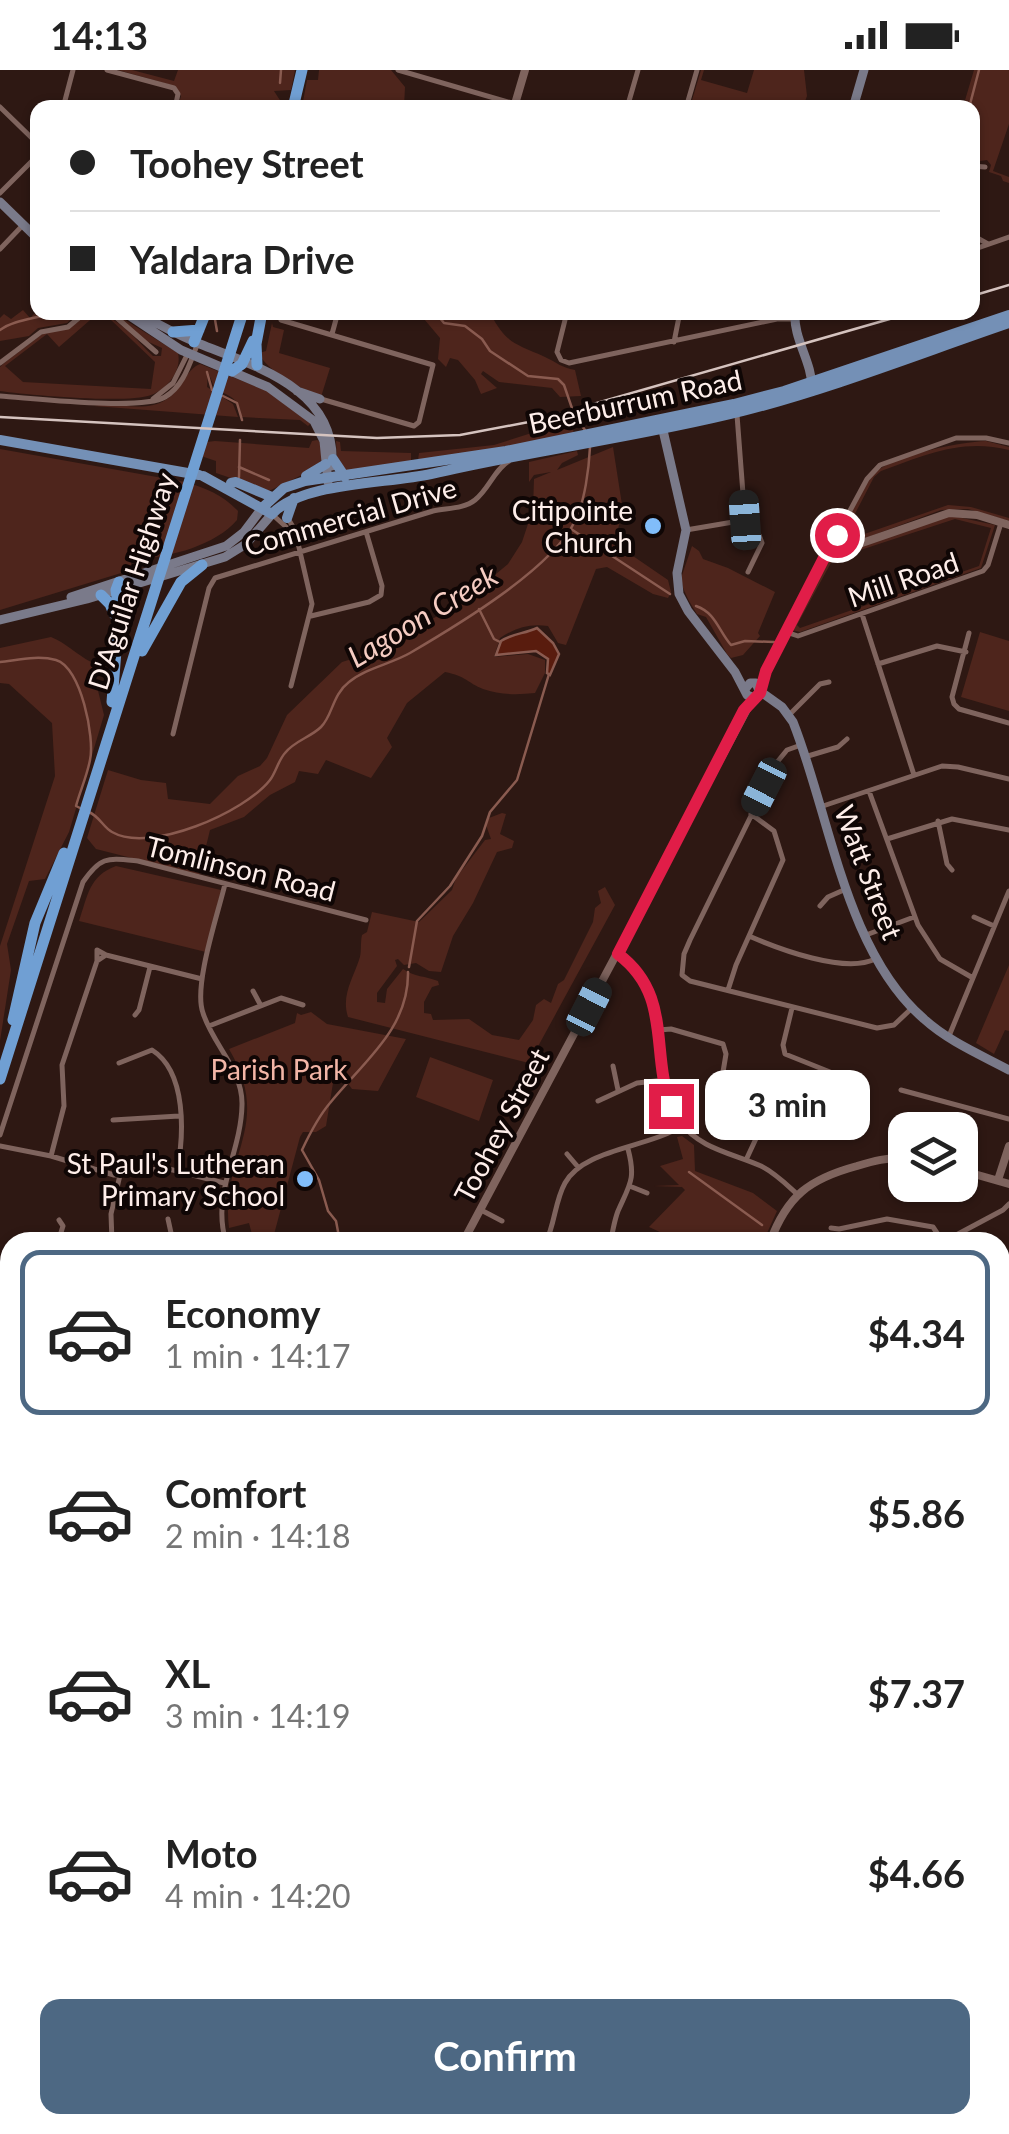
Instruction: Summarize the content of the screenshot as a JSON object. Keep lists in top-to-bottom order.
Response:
{
  "streets": {
    "highway": ["D'Aguilar Highway"],
    "main road": ["Beerburrum Road", "Watt Street"],
    "street": [
      "Commercial Drive",
      "Mill Road",
      "Tomlinson Road",
      "Toohey Street"
    ]
  },
  "crossings": [
    ["Beerburrum Road", "Commercial Drive"],
    ["Mill Road", "Toohey Street"],
    ["Watt Street", "Toohey Street"]
  ],
  "water": ["Lagoon Creek"],
  "parks": ["Parish Park"],
  "places": ["Citipointe Church", "St Paul's Lutheran Primary School"],
  "page": {
    "status": "14:13",
    "banner": ["Toohey Street", "Yaldara Drive"],
    "bubble": "3 min",
    "list": [
      {
        "name": "Economy",
        "note": "1 min · 14:17",
        "value": "$4.34"
      },
      {
        "name": "Comfort",
        "note": "2 min · 14:18",
        "value": "$5.86"
      },
      {
        "name": "XL",
        "note": "3 min · 14:19",
        "value": "$7.37"
      },
      {
        "name": "Moto",
        "note": "4 min · 14:20",
        "value": "$4.66"
      }
    ],
    "buttons": "Confirm"
  }
}
